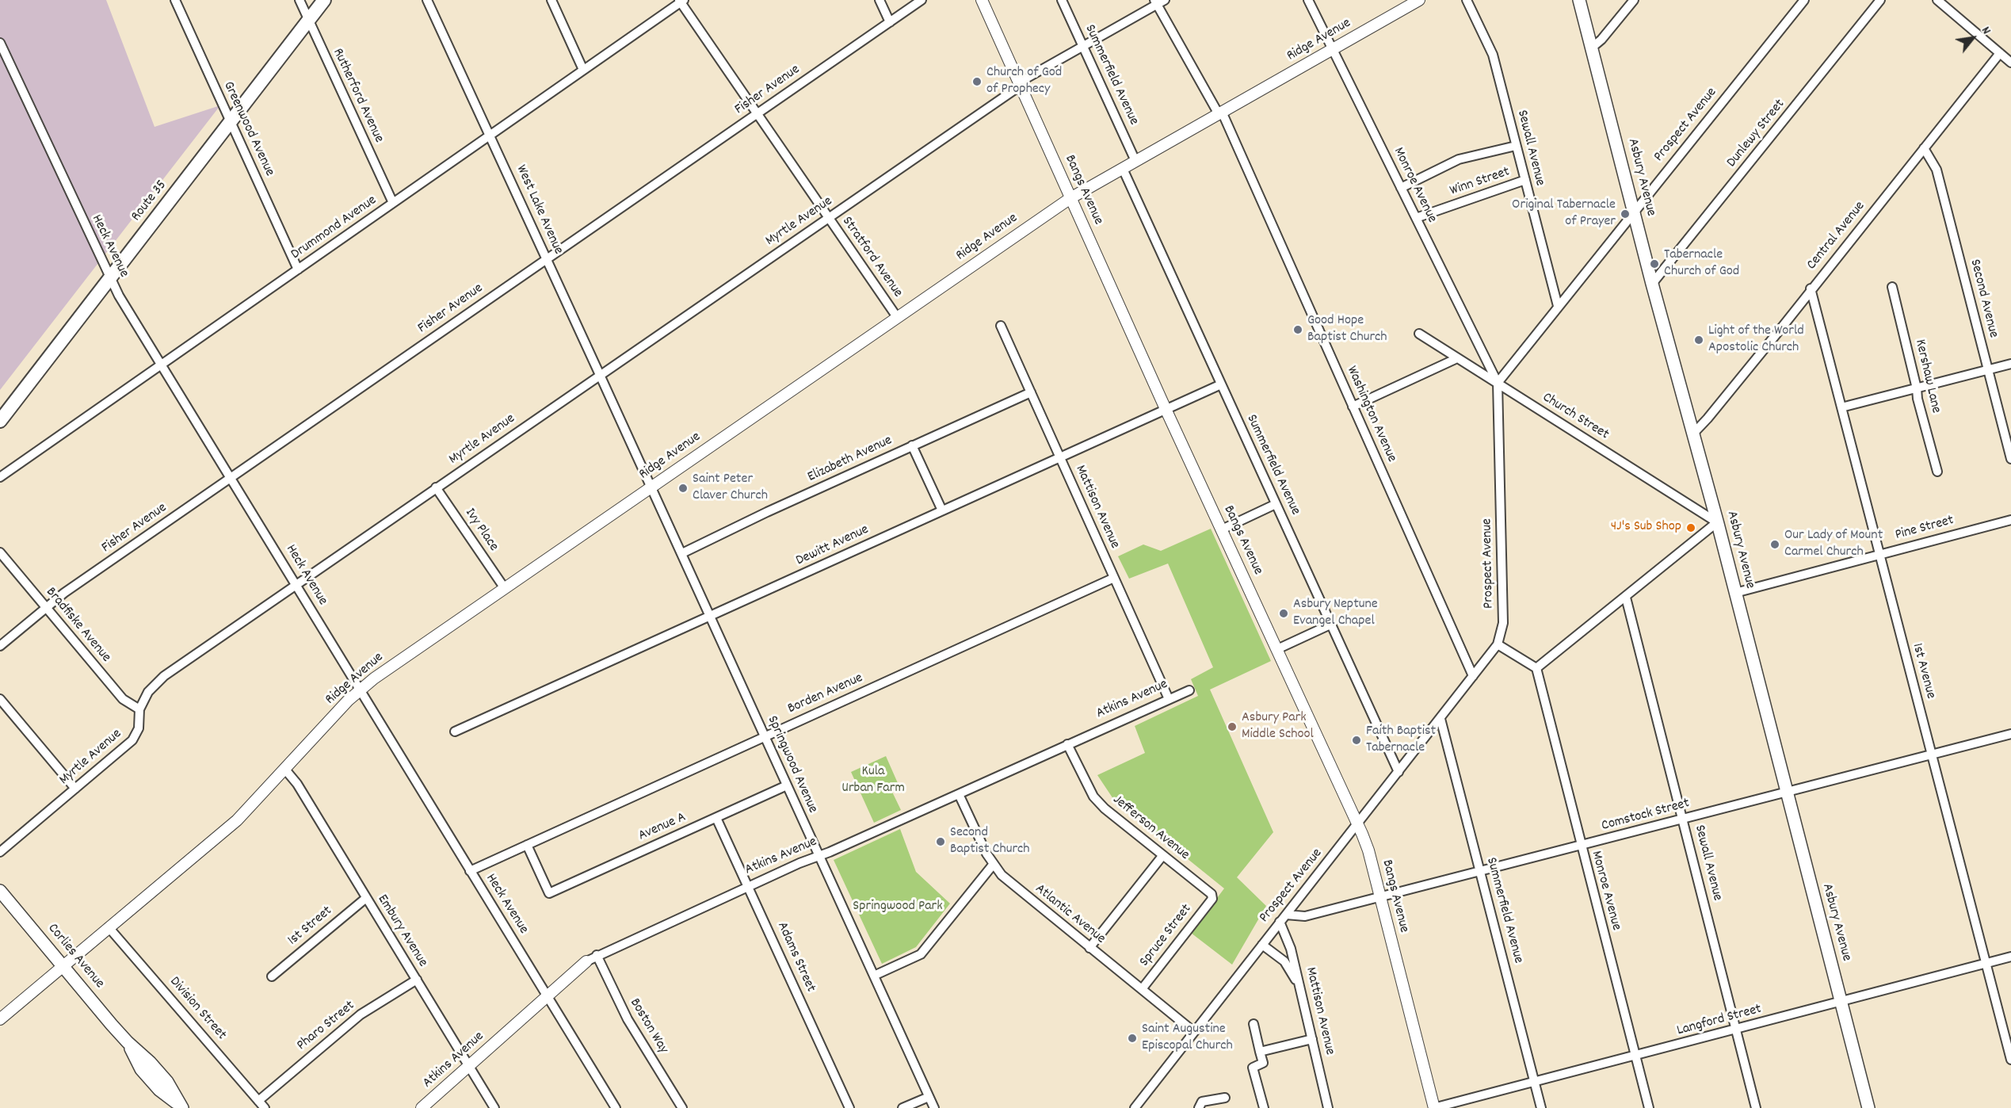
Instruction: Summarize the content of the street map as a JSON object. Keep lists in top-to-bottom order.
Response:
{
  "streets": {
    "main road": ["Asbury Avenue", "Route 35", "Corlies Avenue"],
    "street": [
      "Ridge Avenue",
      "Summerfield Avenue",
      "Fisher Avenue",
      "Rutherford Avenue",
      "Prospect Avenue",
      "Greenwood Avenue",
      "Dunlewy Street",
      "Sewall Avenue",
      "Winn Street",
      "Monroe Avenue",
      "Bangs Avenue",
      "West Lake Avenue",
      "Myrtle Avenue",
      "Drummond Avenue",
      "Central Avenue",
      "Heck Avenue",
      "Stratford Avenue",
      "Second Avenue",
      "Kershaw Lane",
      "Washington Avenue",
      "Church Street",
      "Elizabeth Avenue",
      "Mattison Avenue",
      "Pine Street",
      "Ivy Place",
      "Dewitt Avenue",
      "Bradfiske Avenue",
      "1st Avenue",
      "Borden Avenue",
      "Atkins Avenue",
      "Springwood Avenue",
      "Comstock Street",
      "Avenue A",
      "Jefferson Avenue",
      "Atlantic Avenue",
      "1st Street",
      "Embury Avenue",
      "Spruce Street",
      "Adams Street",
      "Division Street",
      "Langford Street",
      "Pharo Street",
      "Boston Way"
    ]
  },
  "crossings": [
    ["Ridge Avenue", "Summerfield Avenue"],
    ["Ridge Avenue", "Monroe Avenue"],
    ["Ridge Avenue", "Bangs Avenue"],
    ["Ridge Avenue", "Heck Avenue"],
    ["Ridge Avenue", "Stratford Avenue"],
    ["Ridge Avenue", "Washington Avenue"],
    ["Ridge Avenue", "Ivy Place"],
    ["Ridge Avenue", "Springwood Avenue"],
    ["Ridge Avenue", "Embury Avenue"],
    ["Ridge Avenue", "Corlies Avenue"],
    ["Ridge Avenue", "Division Street"],
    ["Summerfield Avenue", "Prospect Avenue"],
    ["Summerfield Avenue", "Myrtle Avenue"],
    ["Summerfield Avenue", "Dewitt Avenue"],
    ["Summerfield Avenue", "Comstock Street"],
    ["Summerfield Avenue", "Langford Street"],
    ["Fisher Avenue", "West Lake Avenue"],
    ["Fisher Avenue", "Heck Avenue"],
    ["Fisher Avenue", "Stratford Avenue"],
    ["Fisher Avenue", "Bradfiske Avenue"],
    ["Rutherford Avenue", "Route 35"],
    ["Rutherford Avenue", "Drummond Avenue"],
    ["Prospect Avenue", "Sewall Avenue"],
    ["Prospect Avenue", "Asbury Avenue"],
    ["Prospect Avenue", "Monroe Avenue"],
    ["Prospect Avenue", "Bangs Avenue"],
    ["Prospect Avenue", "Washington Avenue"],
    ["Prospect Avenue", "Church Street"],
    ["Prospect Avenue", "Mattison Avenue"],
    ["Prospect Avenue", "Comstock Street"],
    ["Prospect Avenue", "Atlantic Avenue"],
    ["Greenwood Avenue", "Route 35"],
    ["Greenwood Avenue", "Drummond Avenue"],
    ["Dunlewy Street", "Asbury Avenue"],
    ["Sewall Avenue", "Winn Street"],
    ["Sewall Avenue", "Comstock Street"],
    ["Sewall Avenue", "Langford Street"],
    ["Asbury Avenue", "Central Avenue"],
    ["Asbury Avenue", "Church Street"],
    ["Asbury Avenue", "Pine Street"],
    ["Asbury Avenue", "Comstock Street"],
    ["Asbury Avenue", "Langford Street"],
    ["Winn Street", "Monroe Avenue"],
    ["Monroe Avenue", "Church Street"],
    ["Monroe Avenue", "Comstock Street"],
    ["Monroe Avenue", "Langford Street"],
    ["Bangs Avenue", "Myrtle Avenue"],
    ["Bangs Avenue", "Dewitt Avenue"],
    ["Bangs Avenue", "Comstock Street"],
    ["Bangs Avenue", "Langford Street"],
    ["Route 35", "Heck Avenue"],
    ["West Lake Avenue", "Myrtle Avenue"],
    ["West Lake Avenue", "Drummond Avenue"],
    ["West Lake Avenue", "Springwood Avenue"],
    ["Myrtle Avenue", "Heck Avenue"],
    ["Myrtle Avenue", "Stratford Avenue"],
    ["Myrtle Avenue", "Washington Avenue"],
    ["Myrtle Avenue", "Ivy Place"],
    ["Myrtle Avenue", "Bradfiske Avenue"],
    ["Drummond Avenue", "Heck Avenue"],
    ["Drummond Avenue", "Stratford Avenue"],
    ["Central Avenue", "Second Avenue"],
    ["Central Avenue", "1st Avenue"],
    ["Heck Avenue", "Borden Avenue"],
    ["Heck Avenue", "Atkins Avenue"],
    ["Elizabeth Avenue", "Mattison Avenue"],
    ["Elizabeth Avenue", "Springwood Avenue"],
    ["Mattison Avenue", "Dewitt Avenue"],
    ["Mattison Avenue", "Borden Avenue"],
    ["Mattison Avenue", "Atkins Avenue"],
    ["Pine Street", "1st Avenue"],
    ["Dewitt Avenue", "Springwood Avenue"],
    ["1st Avenue", "Comstock Street"],
    ["1st Avenue", "Langford Street"],
    ["Borden Avenue", "Springwood Avenue"],
    ["Borden Avenue", "Avenue A"],
    ["Atkins Avenue", "Springwood Avenue"],
    ["Atkins Avenue", "Jefferson Avenue"],
    ["Atkins Avenue", "Atlantic Avenue"],
    ["Atkins Avenue", "Embury Avenue"],
    ["Atkins Avenue", "Adams Street"],
    ["Atkins Avenue", "Boston Way"],
    ["Springwood Avenue", "Avenue A"],
    ["Avenue A", "Adams Street"],
    ["Jefferson Avenue", "Spruce Street"],
    ["Atlantic Avenue", "Spruce Street"],
    ["1st Street", "Embury Avenue"],
    ["Embury Avenue", "Pharo Street"],
    ["Division Street", "Pharo Street"]
  ],
  "parks": ["Kula Urban Farm", "Springwood Park"],
  "places": [
    "Church of God of Prophecy",
    "Original Tabernacle of Prayer",
    "Tabernacle Church of God",
    "Good Hope Baptist Church",
    "Light of the World Apostolic Church",
    "Saint Peter Claver Church",
    "4J's Sub Shop",
    "Our Lady of Mount Carmel Church",
    "Asbury Neptune Evangel Chapel",
    "Asbury Park Middle School",
    "Faith Baptist Tabernacle",
    "Second Baptist Church",
    "Saint Augustine Episcopal Church"
  ],
  "north": "top right"
}
